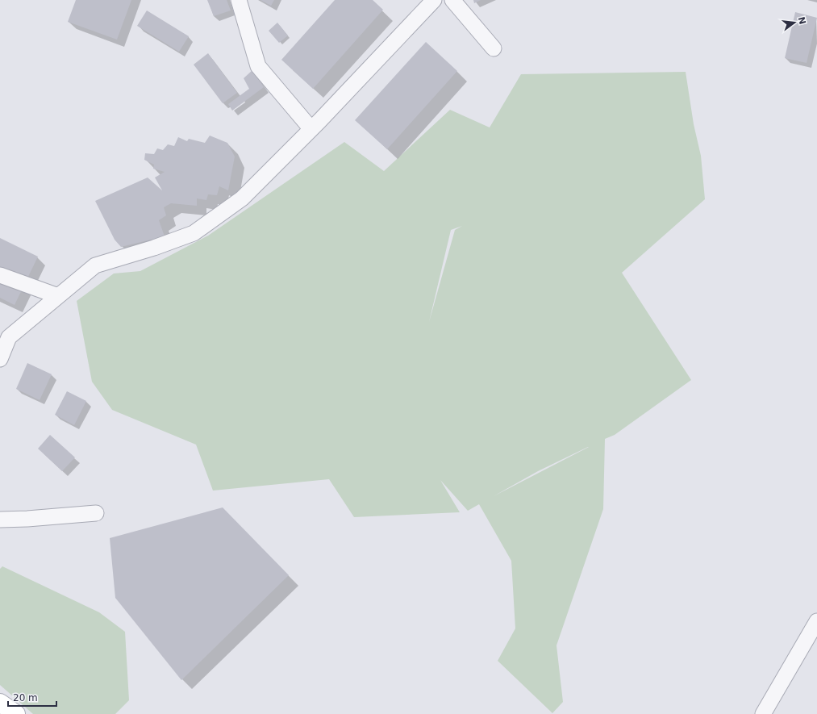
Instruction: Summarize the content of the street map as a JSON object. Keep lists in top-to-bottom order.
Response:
{
  "scale_bar": "20 m",
  "north": "right"
}
